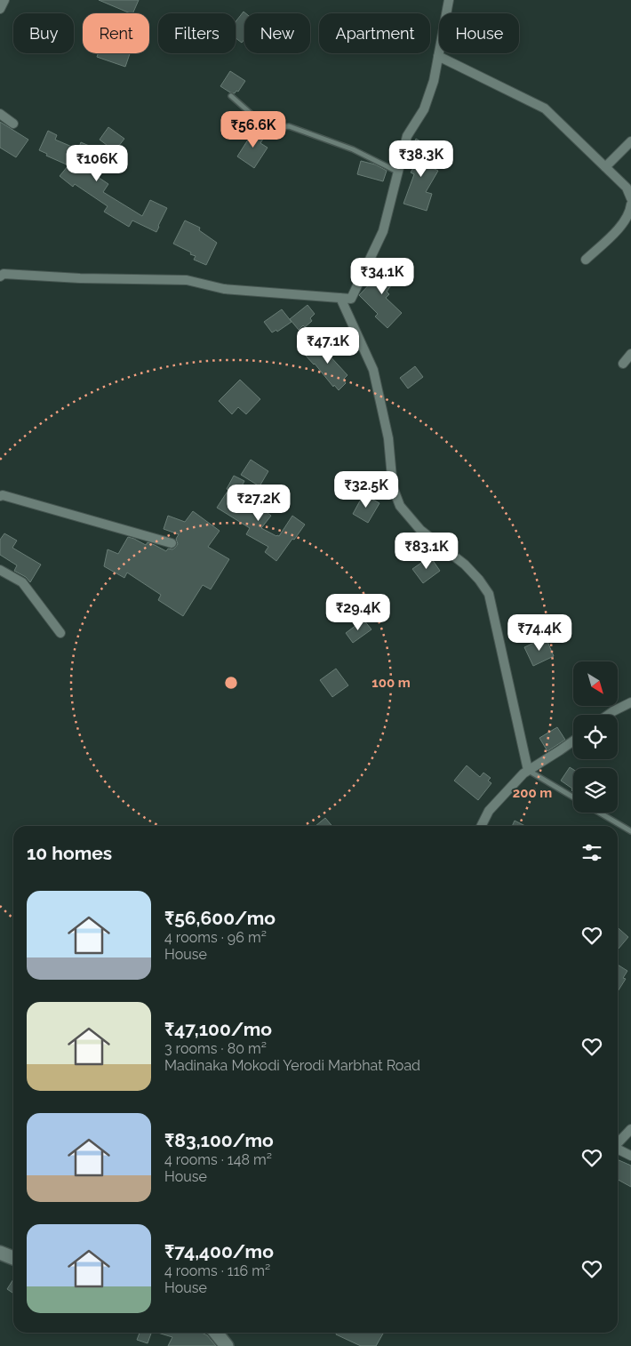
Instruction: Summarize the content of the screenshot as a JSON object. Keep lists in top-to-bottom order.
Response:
{
  "north": "bottom right",
  "page": {
    "chip": [
      "Buy",
      "Rent",
      "Filters",
      "New",
      "Apartment",
      "House"
    ],
    "price": [
      "₹56.6K",
      "₹38.3K",
      "₹106K",
      "₹34.1K",
      "₹47.1K",
      "₹32.5K",
      "₹27.2K",
      "₹83.1K",
      "₹29.4K",
      "₹74.4K"
    ],
    "heading": "10 homes",
    "list": [
      {
        "name": "₹56,600/mo",
        "note": "4 rooms · 96 m² · House"
      },
      {
        "name": "₹47,100/mo",
        "note": "3 rooms · 80 m² · Madinaka Mokodi Yerodi Marbhat Road"
      },
      {
        "name": "₹83,100/mo",
        "note": "4 rooms · 148 m² · House"
      },
      {
        "name": "₹74,400/mo",
        "note": "4 rooms · 116 m² · House"
      }
    ]
  },
  "rings": ["100 m", "200 m"]
}
